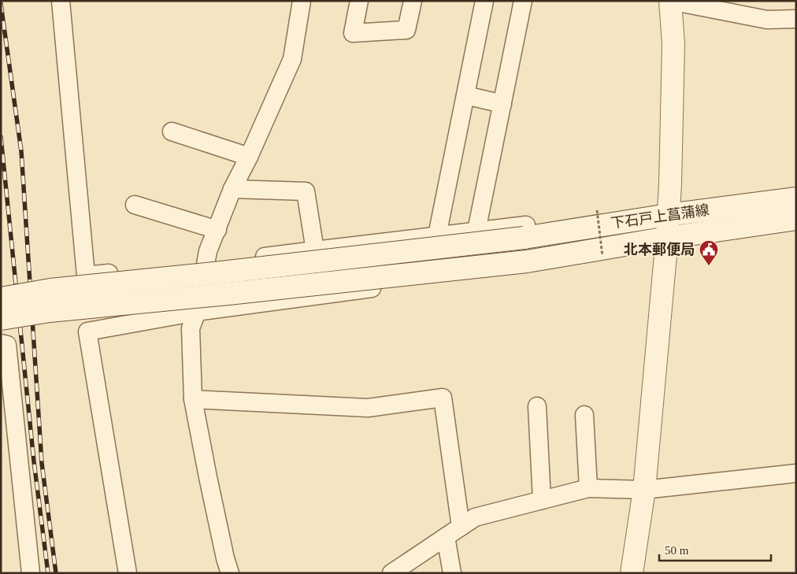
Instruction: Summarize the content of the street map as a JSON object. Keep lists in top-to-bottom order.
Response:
{
  "streets": {
    "main road": ["下石戸上菖蒲線"]
  },
  "places": {
    "public building": ["北本郵便局"]
  },
  "scale_bar": "50 m"
}
